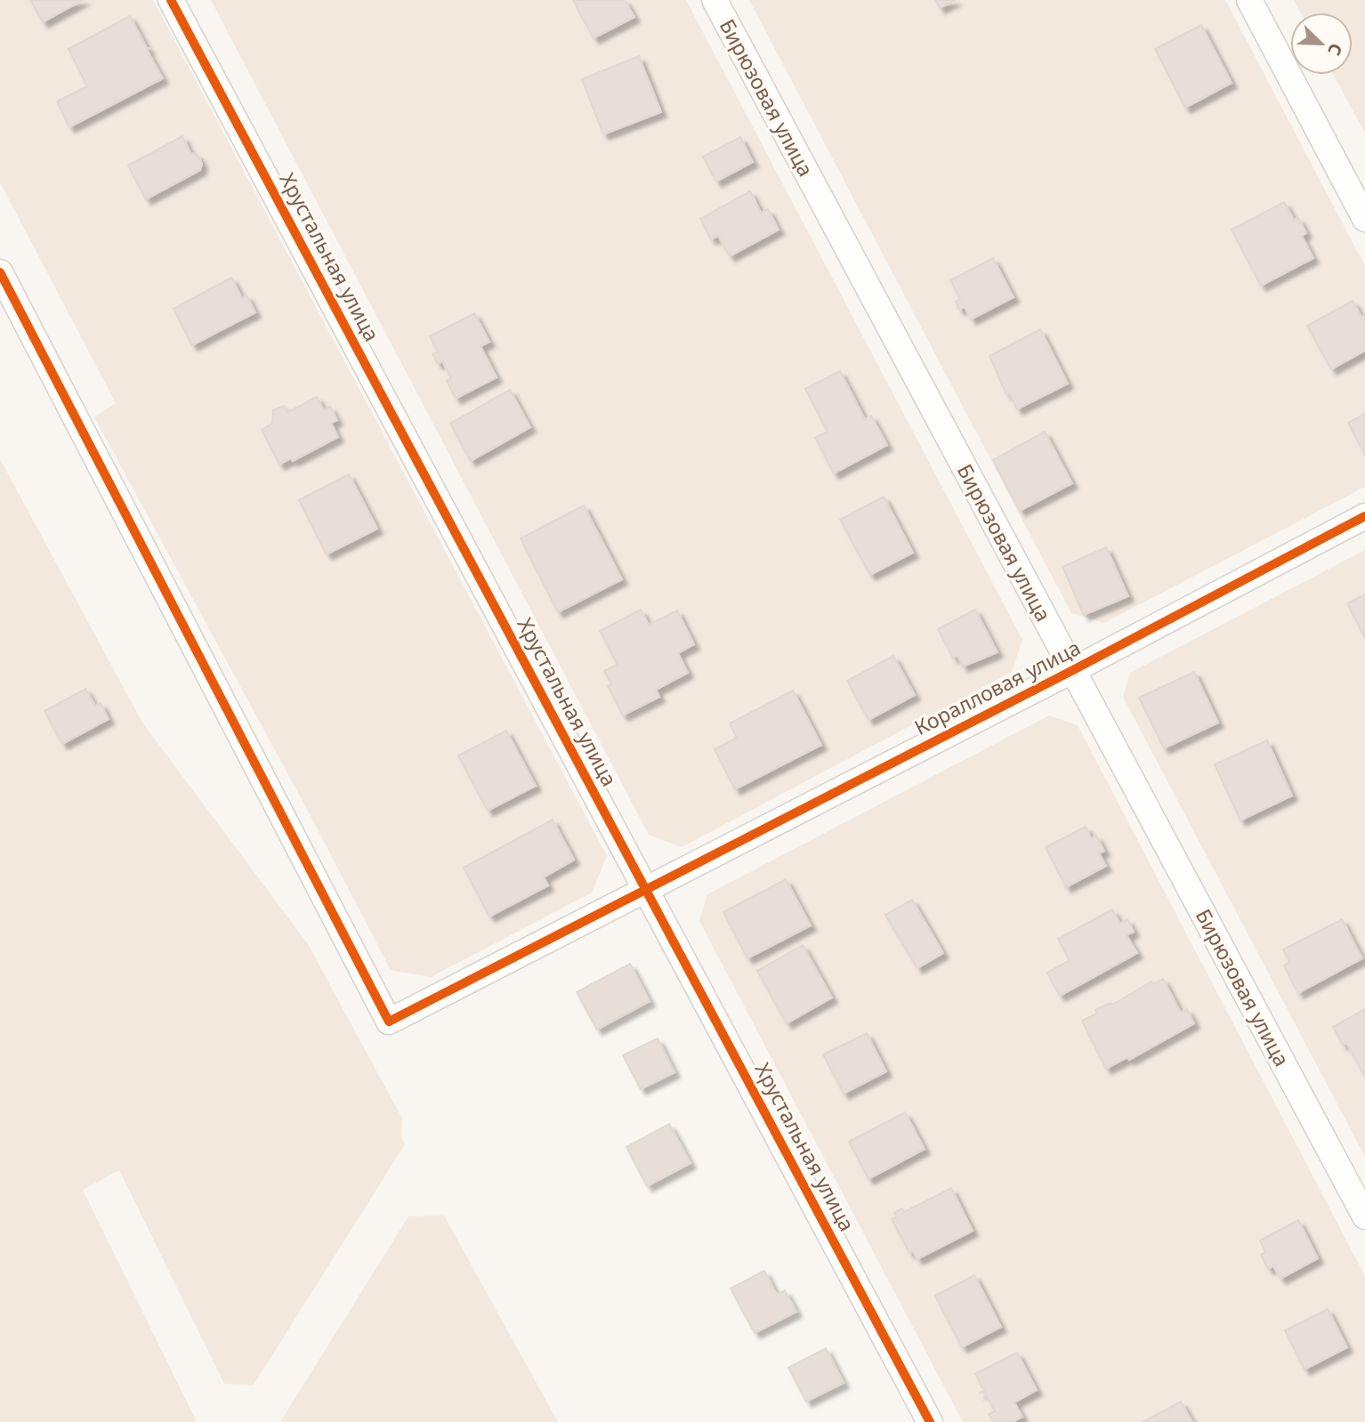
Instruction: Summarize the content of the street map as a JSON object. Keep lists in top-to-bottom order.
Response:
{
  "streets": {
    "street": ["Бирюзовая улица", "Хрустальная улица", "Коралловая улица"]
  },
  "crossings": [
    ["Бирюзовая улица", "Коралловая улица"],
    ["Хрустальная улица", "Коралловая улица"]
  ],
  "north": "bottom right"
}
